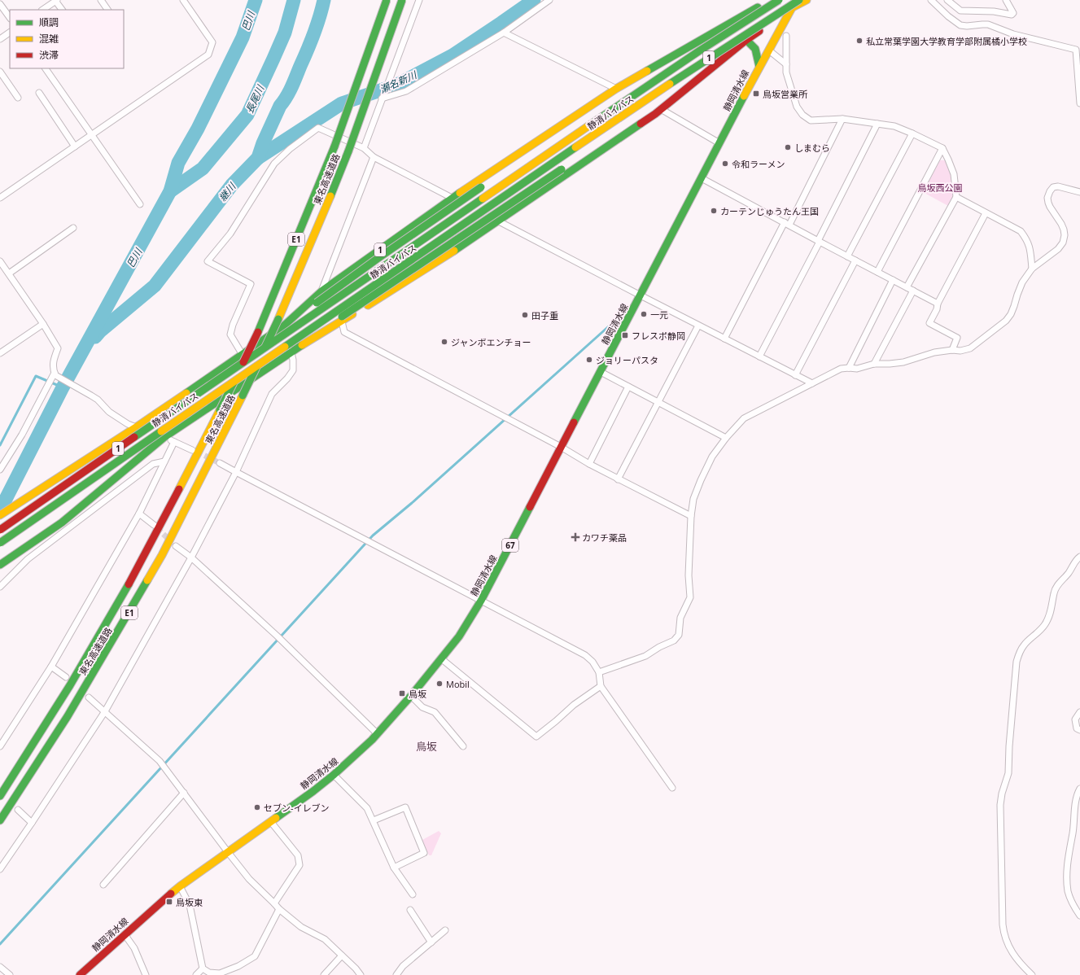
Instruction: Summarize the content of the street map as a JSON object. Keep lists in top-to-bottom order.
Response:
{
  "streets": {
    "main road": [
      "1",
      "静岡清水線",
      "静清バイパス",
      "東名高速道路",
      "E1",
      "67"
    ]
  },
  "crossings": [
    ["1", "静清バイパス"]
  ],
  "districts": ["鳥坂"],
  "water": [
    "巴川",
    "瀬名新川",
    "長尾川",
    "継川"
  ],
  "parks": ["鳥坂西公園"],
  "places": {
    "other": [
      "私立常葉学園大学教育学部附属橘小学校",
      "しまむら",
      "令和ラーメン",
      "カーテンじゅうたん王国",
      "一元",
      "田子重",
      "ジャンボエンチョー",
      "ジョリーパスタ",
      "Mobil",
      "セブン-イレブン"
    ],
    "transit": [
      "鳥坂営業所",
      "フレスポ静岡",
      "鳥坂",
      "鳥坂東"
    ],
    "health": ["カワチ薬品"]
  },
  "legend": ["順調", "混雑", "渋滞"]
}
